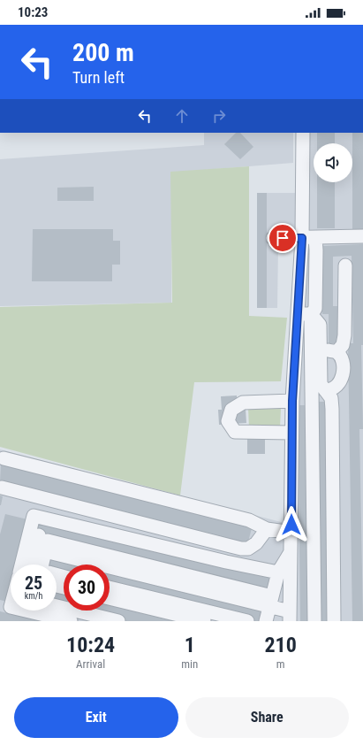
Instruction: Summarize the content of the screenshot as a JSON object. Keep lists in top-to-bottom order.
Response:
{
  "page": {
    "status": "10:23",
    "turn": ["200 m", "Turn left"],
    "speed": "25 km/h",
    "limit": "30",
    "eta": [
      "10:24",
      "Arrival",
      "1",
      "min",
      "210",
      "m"
    ],
    "buttons": ["Exit", "Share"]
  }
}
